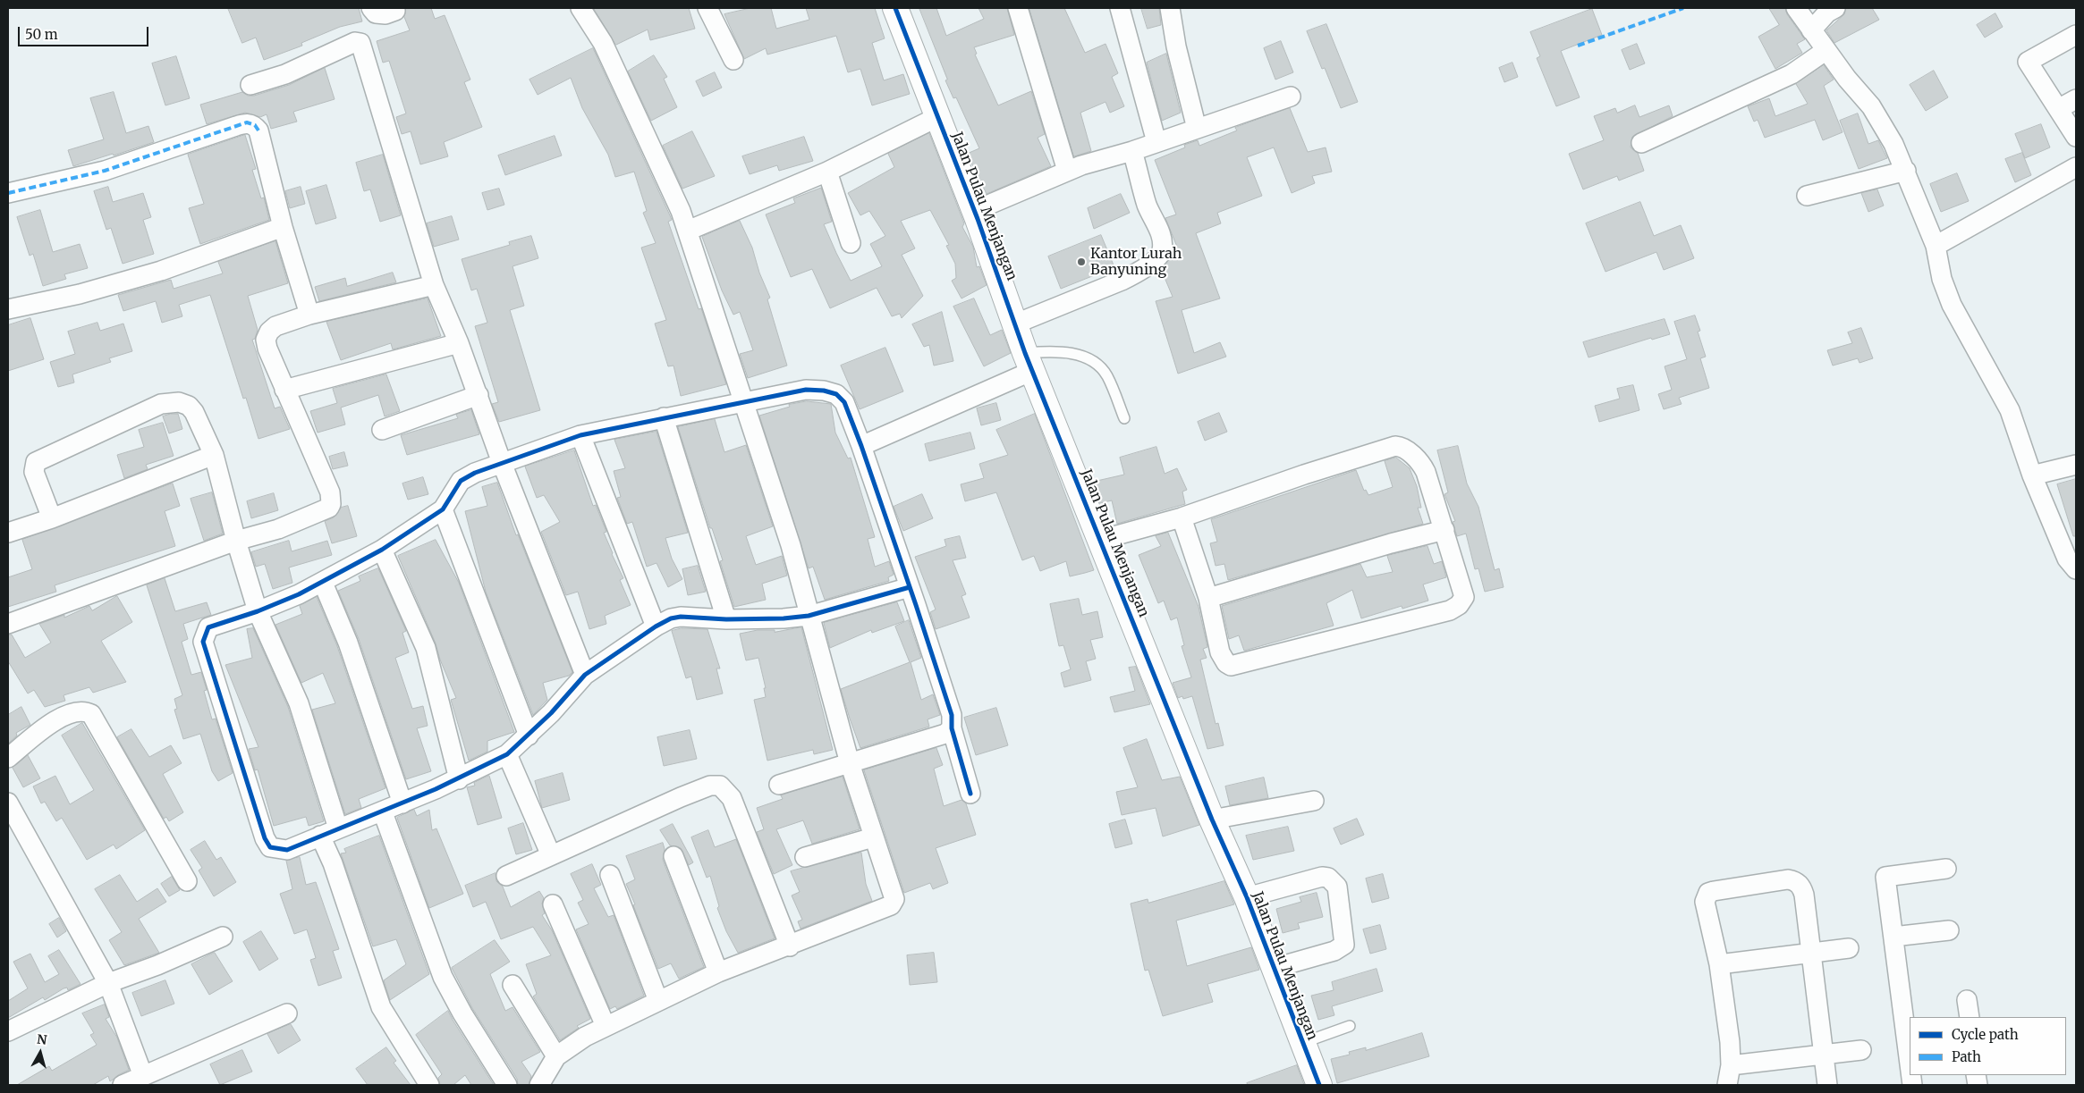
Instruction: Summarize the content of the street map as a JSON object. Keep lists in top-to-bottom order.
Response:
{
  "streets": {
    "street": ["Jalan Pulau Menjangan"]
  },
  "places": ["Kantor Lurah Banyuning"],
  "legend": ["Cycle path", "Path"],
  "scale_bar": "50 m",
  "north": "top"
}
